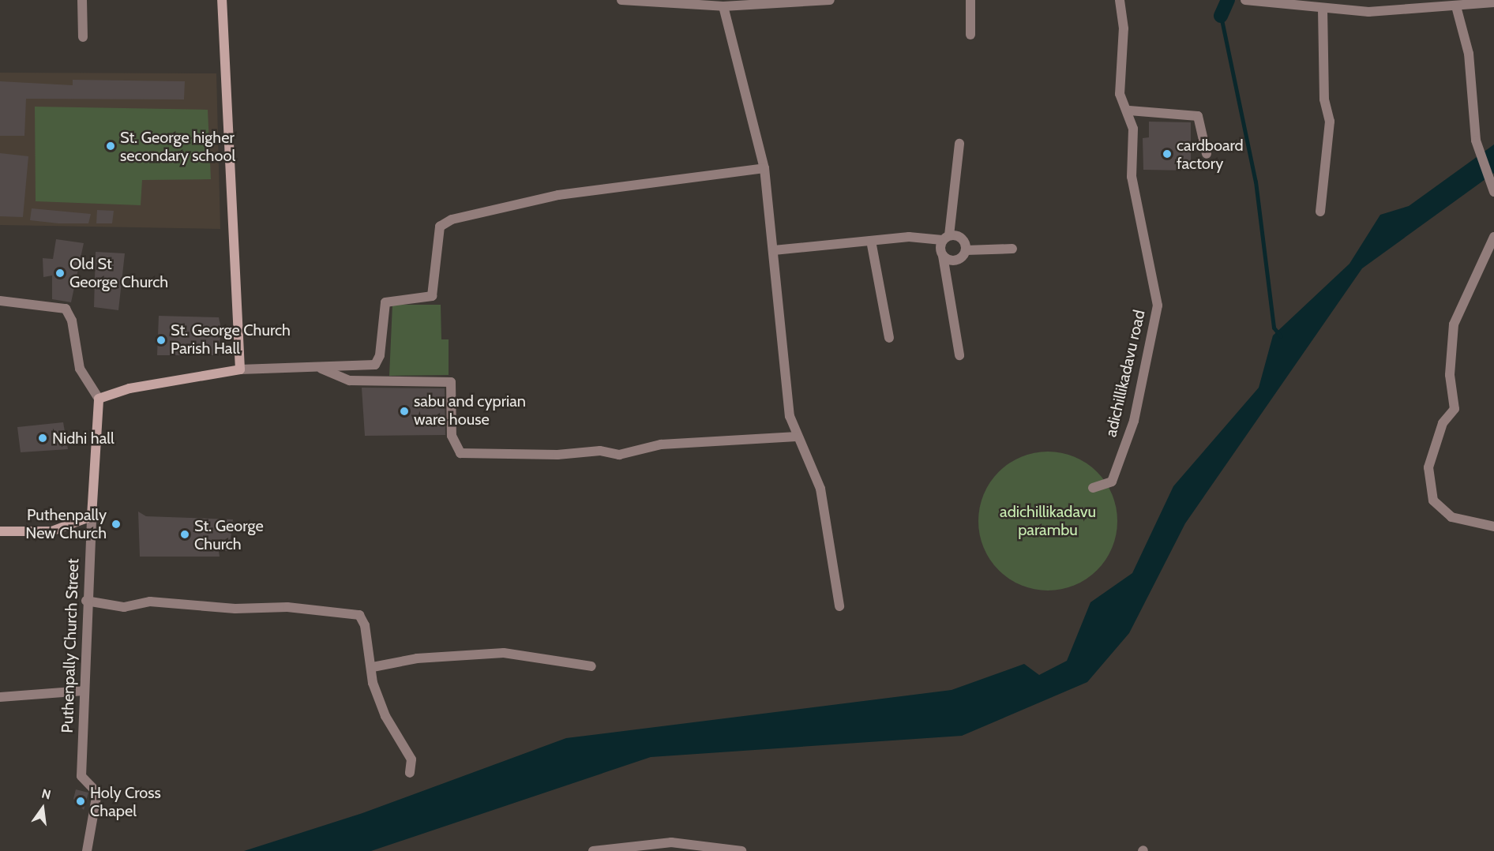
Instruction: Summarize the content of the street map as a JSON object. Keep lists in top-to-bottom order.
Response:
{
  "streets": {
    "street": ["adichillikadavu road", "Puthenpally Church Street"]
  },
  "parks": ["adichillikadavu parambu"],
  "places": [
    "St. George higher secondary school",
    "cardboard factory",
    "Old St George Church",
    "St. George Church Parish Hall",
    "sabu and cyprian ware house",
    "Nidhi hall",
    "Puthenpally New Church",
    "St. George Church",
    "Holy Cross Chapel"
  ],
  "north": "top"
}
